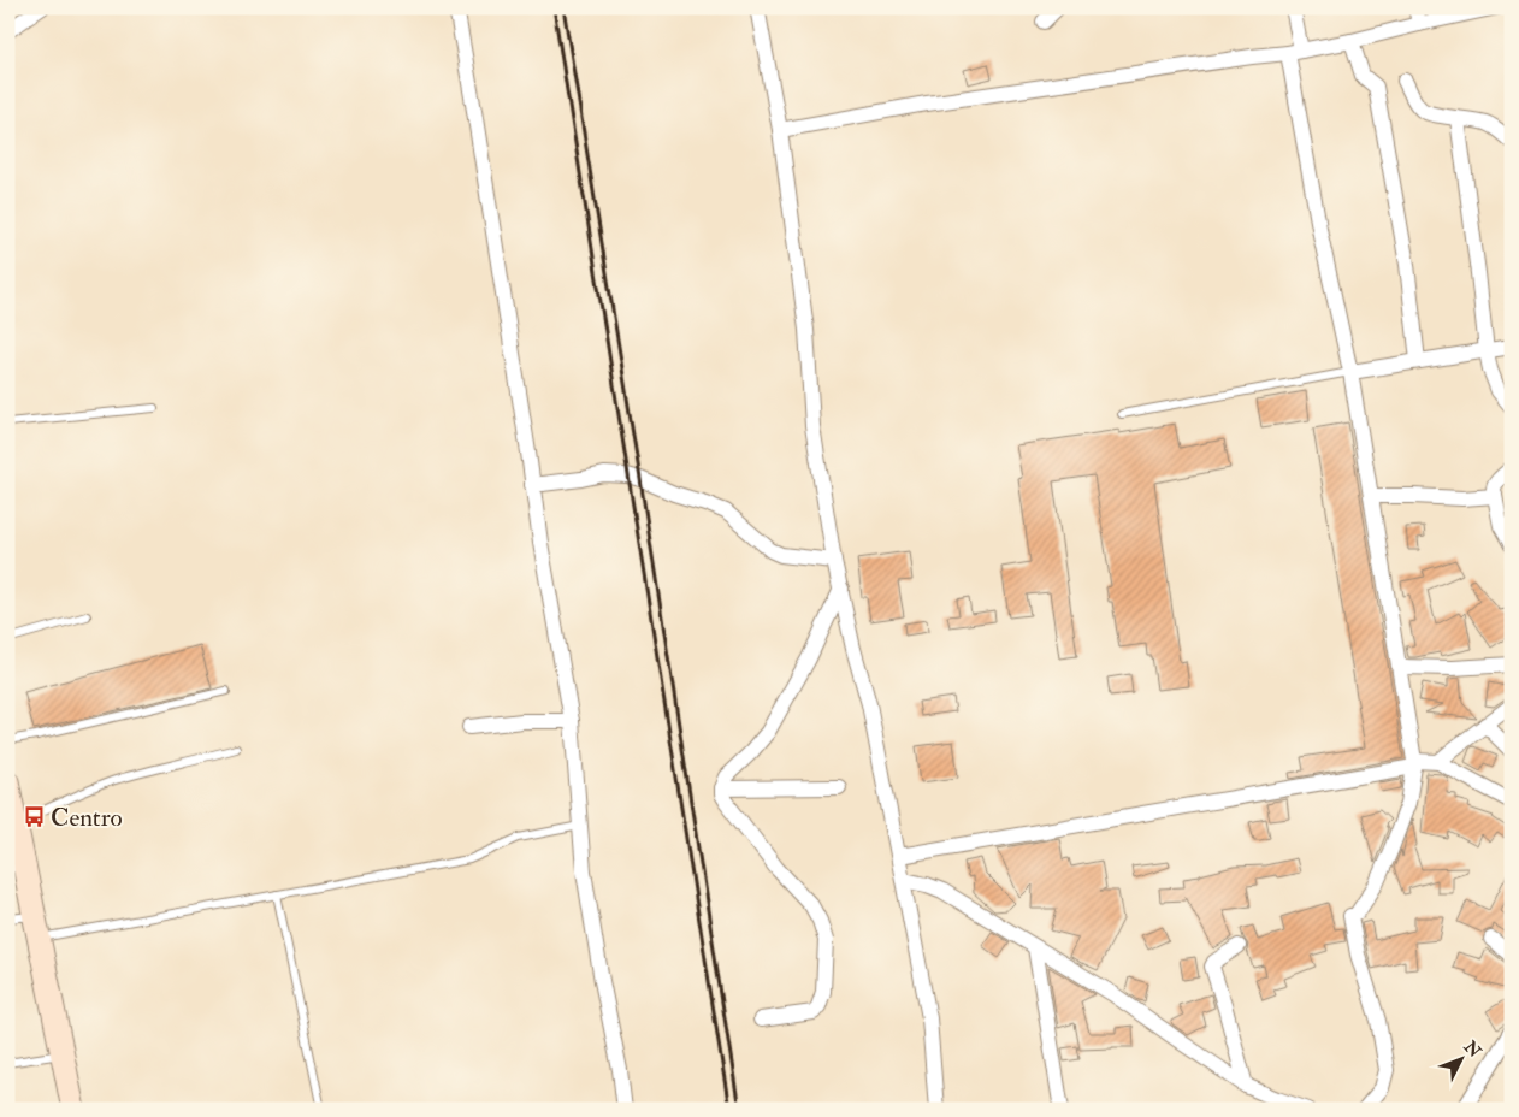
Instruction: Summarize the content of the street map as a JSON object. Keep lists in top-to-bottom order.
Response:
{
  "places": {
    "bus stop": ["Centro"]
  },
  "north": "top right"
}
